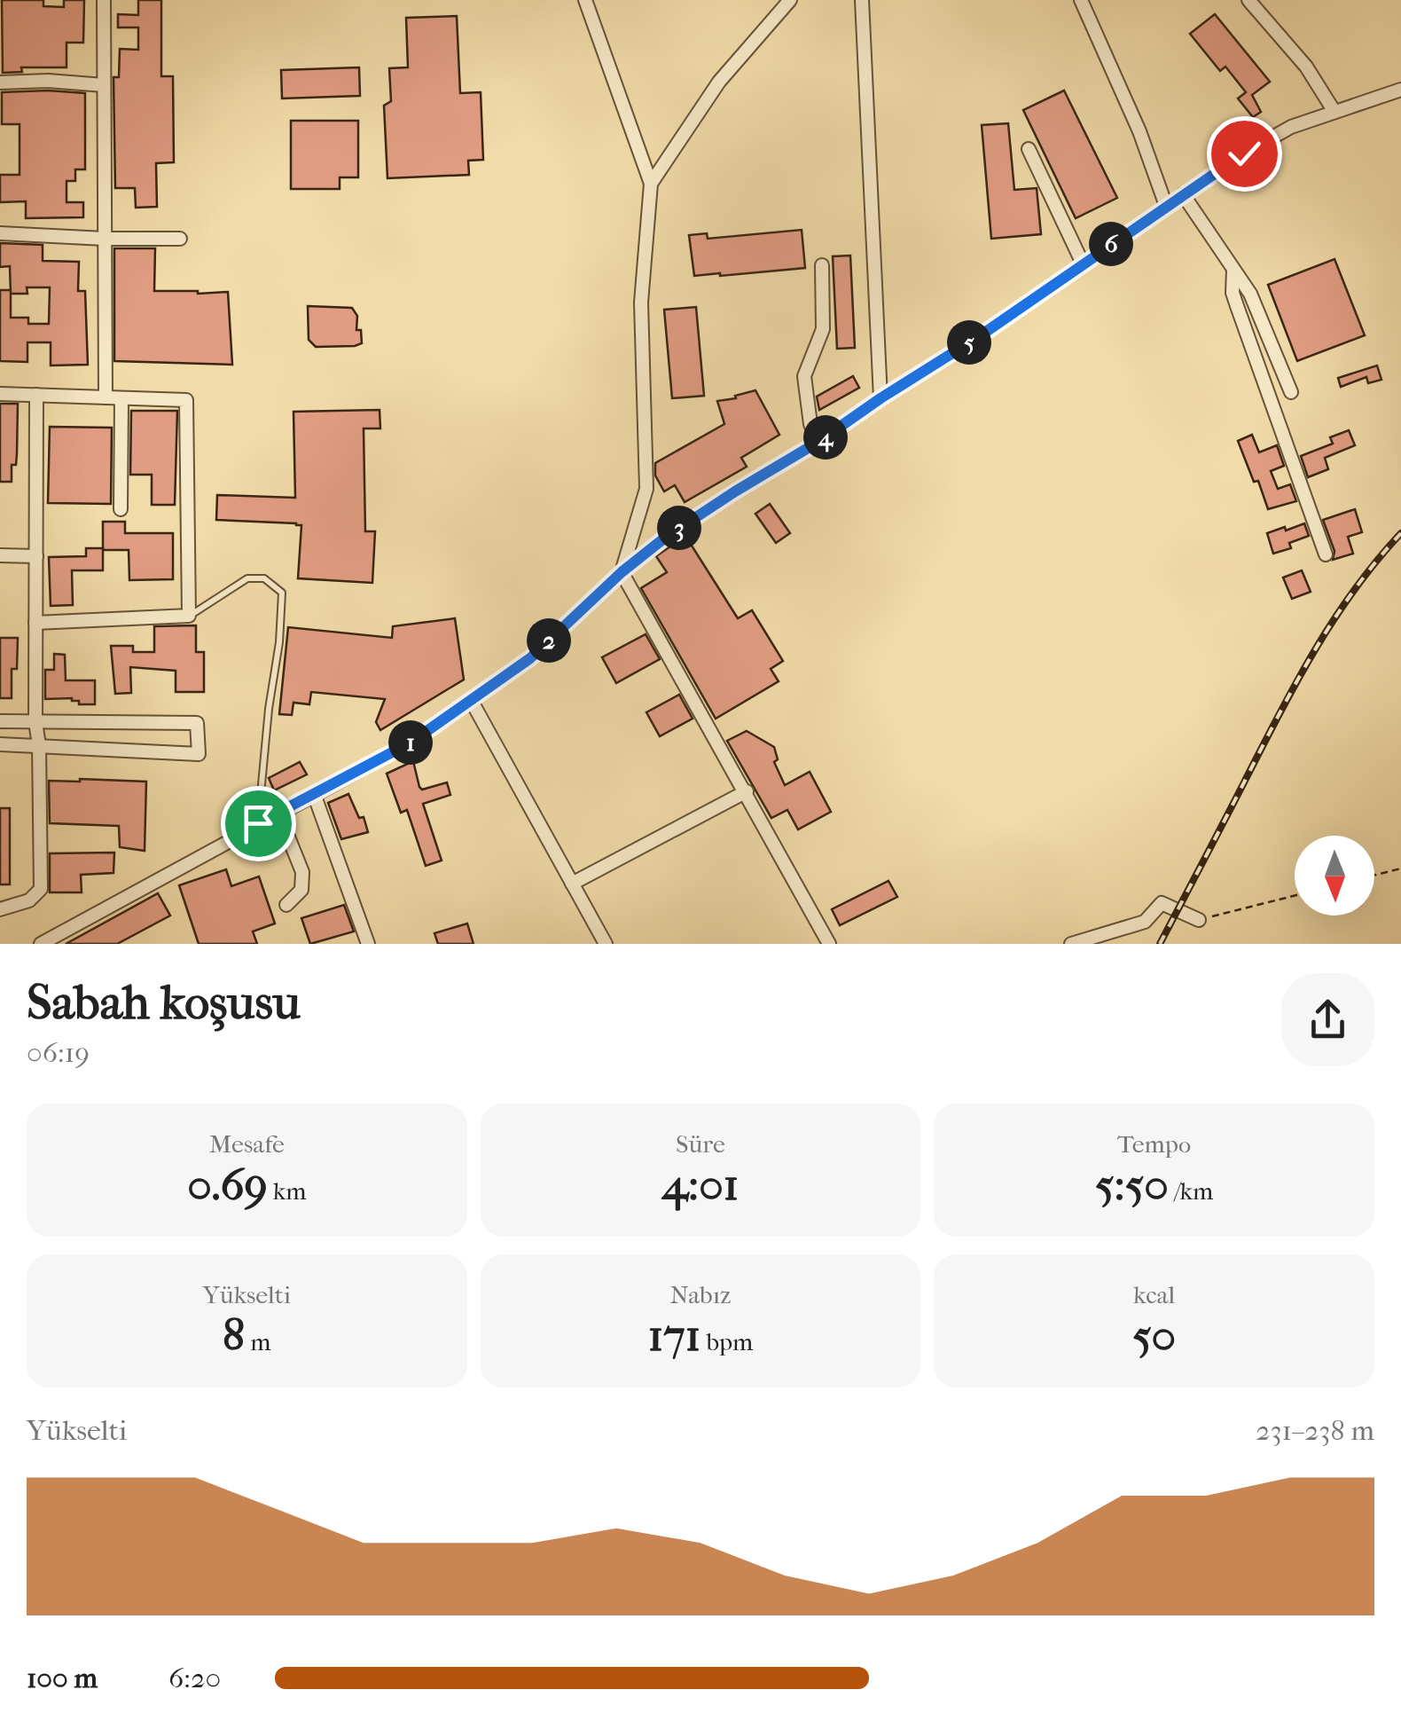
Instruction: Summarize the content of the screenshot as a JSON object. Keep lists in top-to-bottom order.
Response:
{
  "north": "bottom",
  "page": {
    "pins": [
      "6",
      "5",
      "4",
      "3",
      "2",
      "1"
    ],
    "heading": ["Sabah koşusu", "06:19"],
    "stats": [
      ["Mesafe", "0.69 km"],
      ["Süre", "4:01"],
      ["Tempo", "5:50 /km"],
      ["Yükselti", "8 m"],
      ["Nabız", "171 bpm"],
      ["kcal", "50"]
    ],
    "chart": ["Yükselti", "231–238 m"],
    "list": [
      {
        "name": "100 m",
        "note": "6:20"
      }
    ]
  }
}
